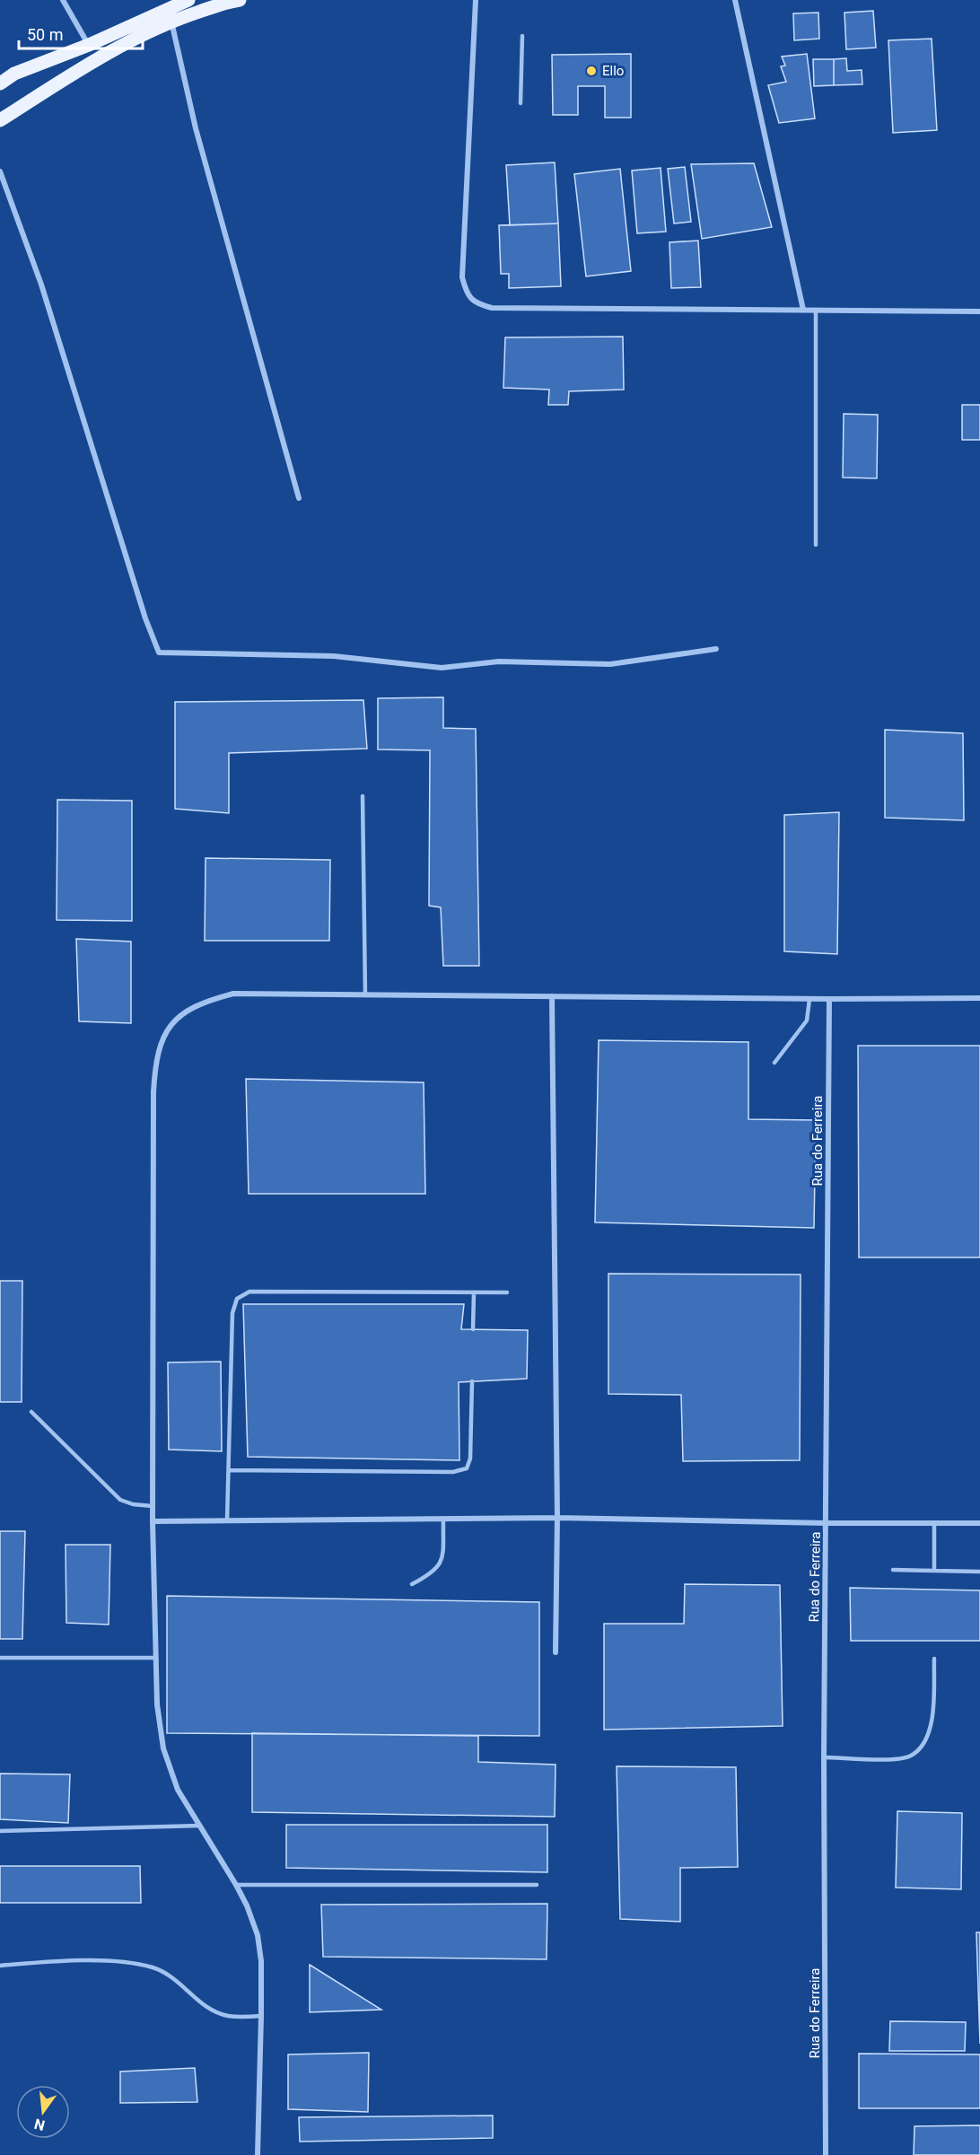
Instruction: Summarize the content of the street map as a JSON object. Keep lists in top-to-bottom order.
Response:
{
  "streets": {
    "street": ["Rua do Ferreira"]
  },
  "places": ["Ello"],
  "scale_bar": "50 m",
  "north": "bottom"
}
